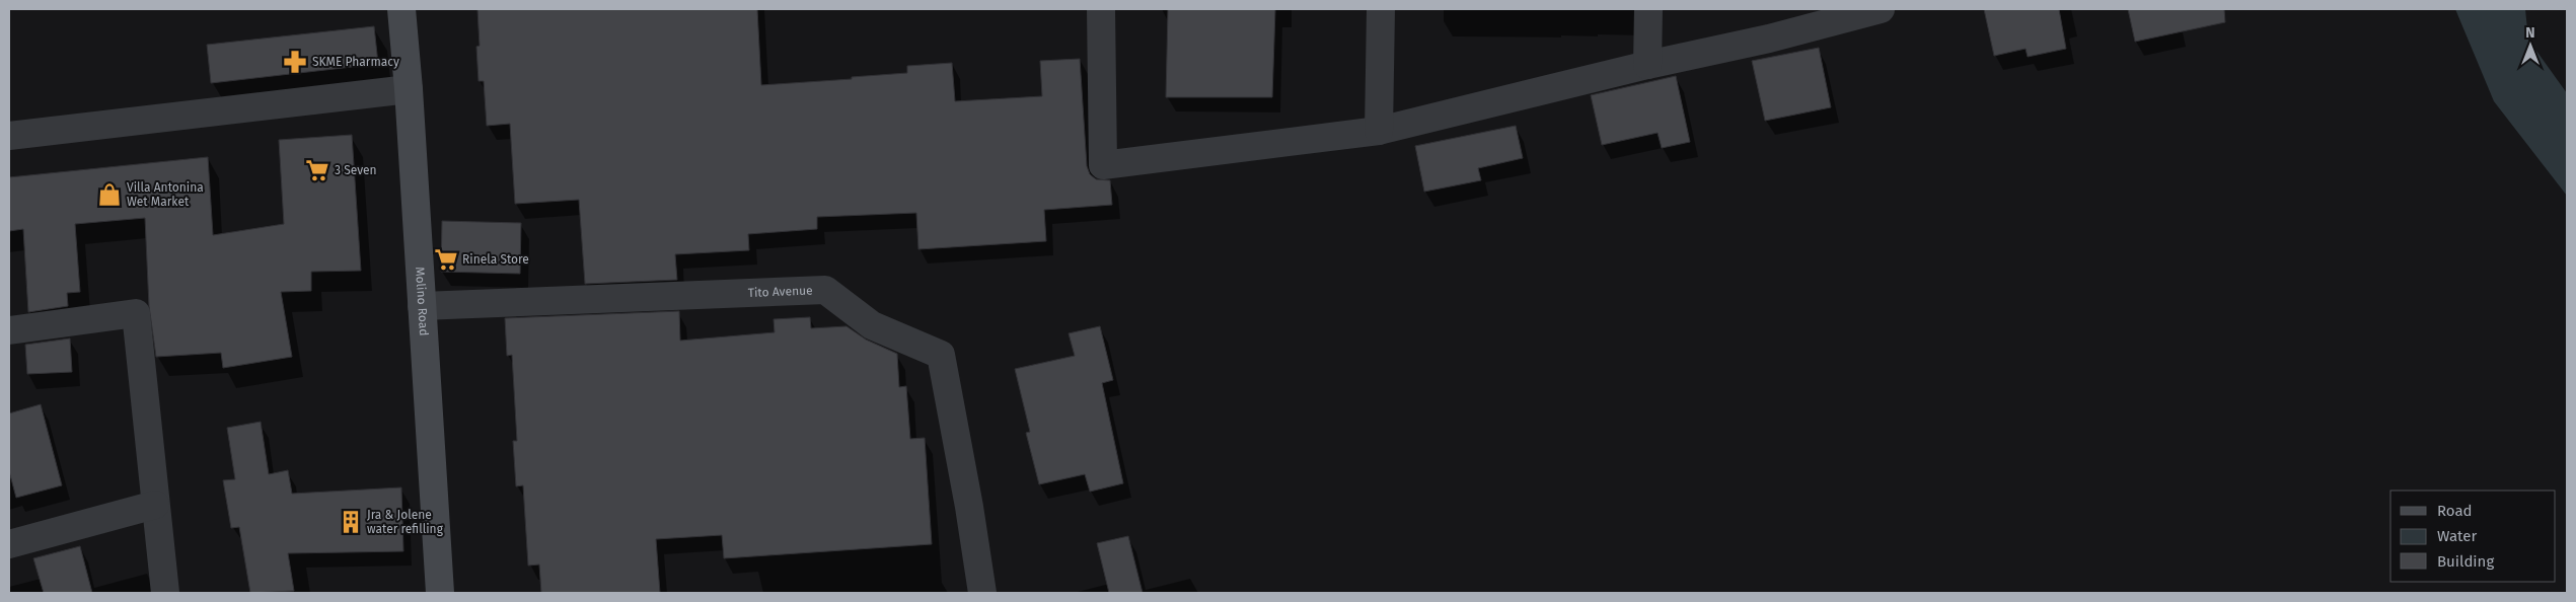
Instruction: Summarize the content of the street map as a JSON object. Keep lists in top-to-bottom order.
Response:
{
  "streets": {
    "main road": ["Molino Road"],
    "street": ["Tito Avenue"]
  },
  "crossings": [
    ["Tito Avenue", "Molino Road"]
  ],
  "places": {
    "pharmacy": ["SKME Pharmacy"],
    "supermarket": ["3 Seven", "Rinela Store"],
    "shop": ["Villa Antonina Wet Market"],
    "building": ["Jra & Jolene water refilling"]
  },
  "legend": ["Road", "Water", "Building"],
  "north": "top"
}
